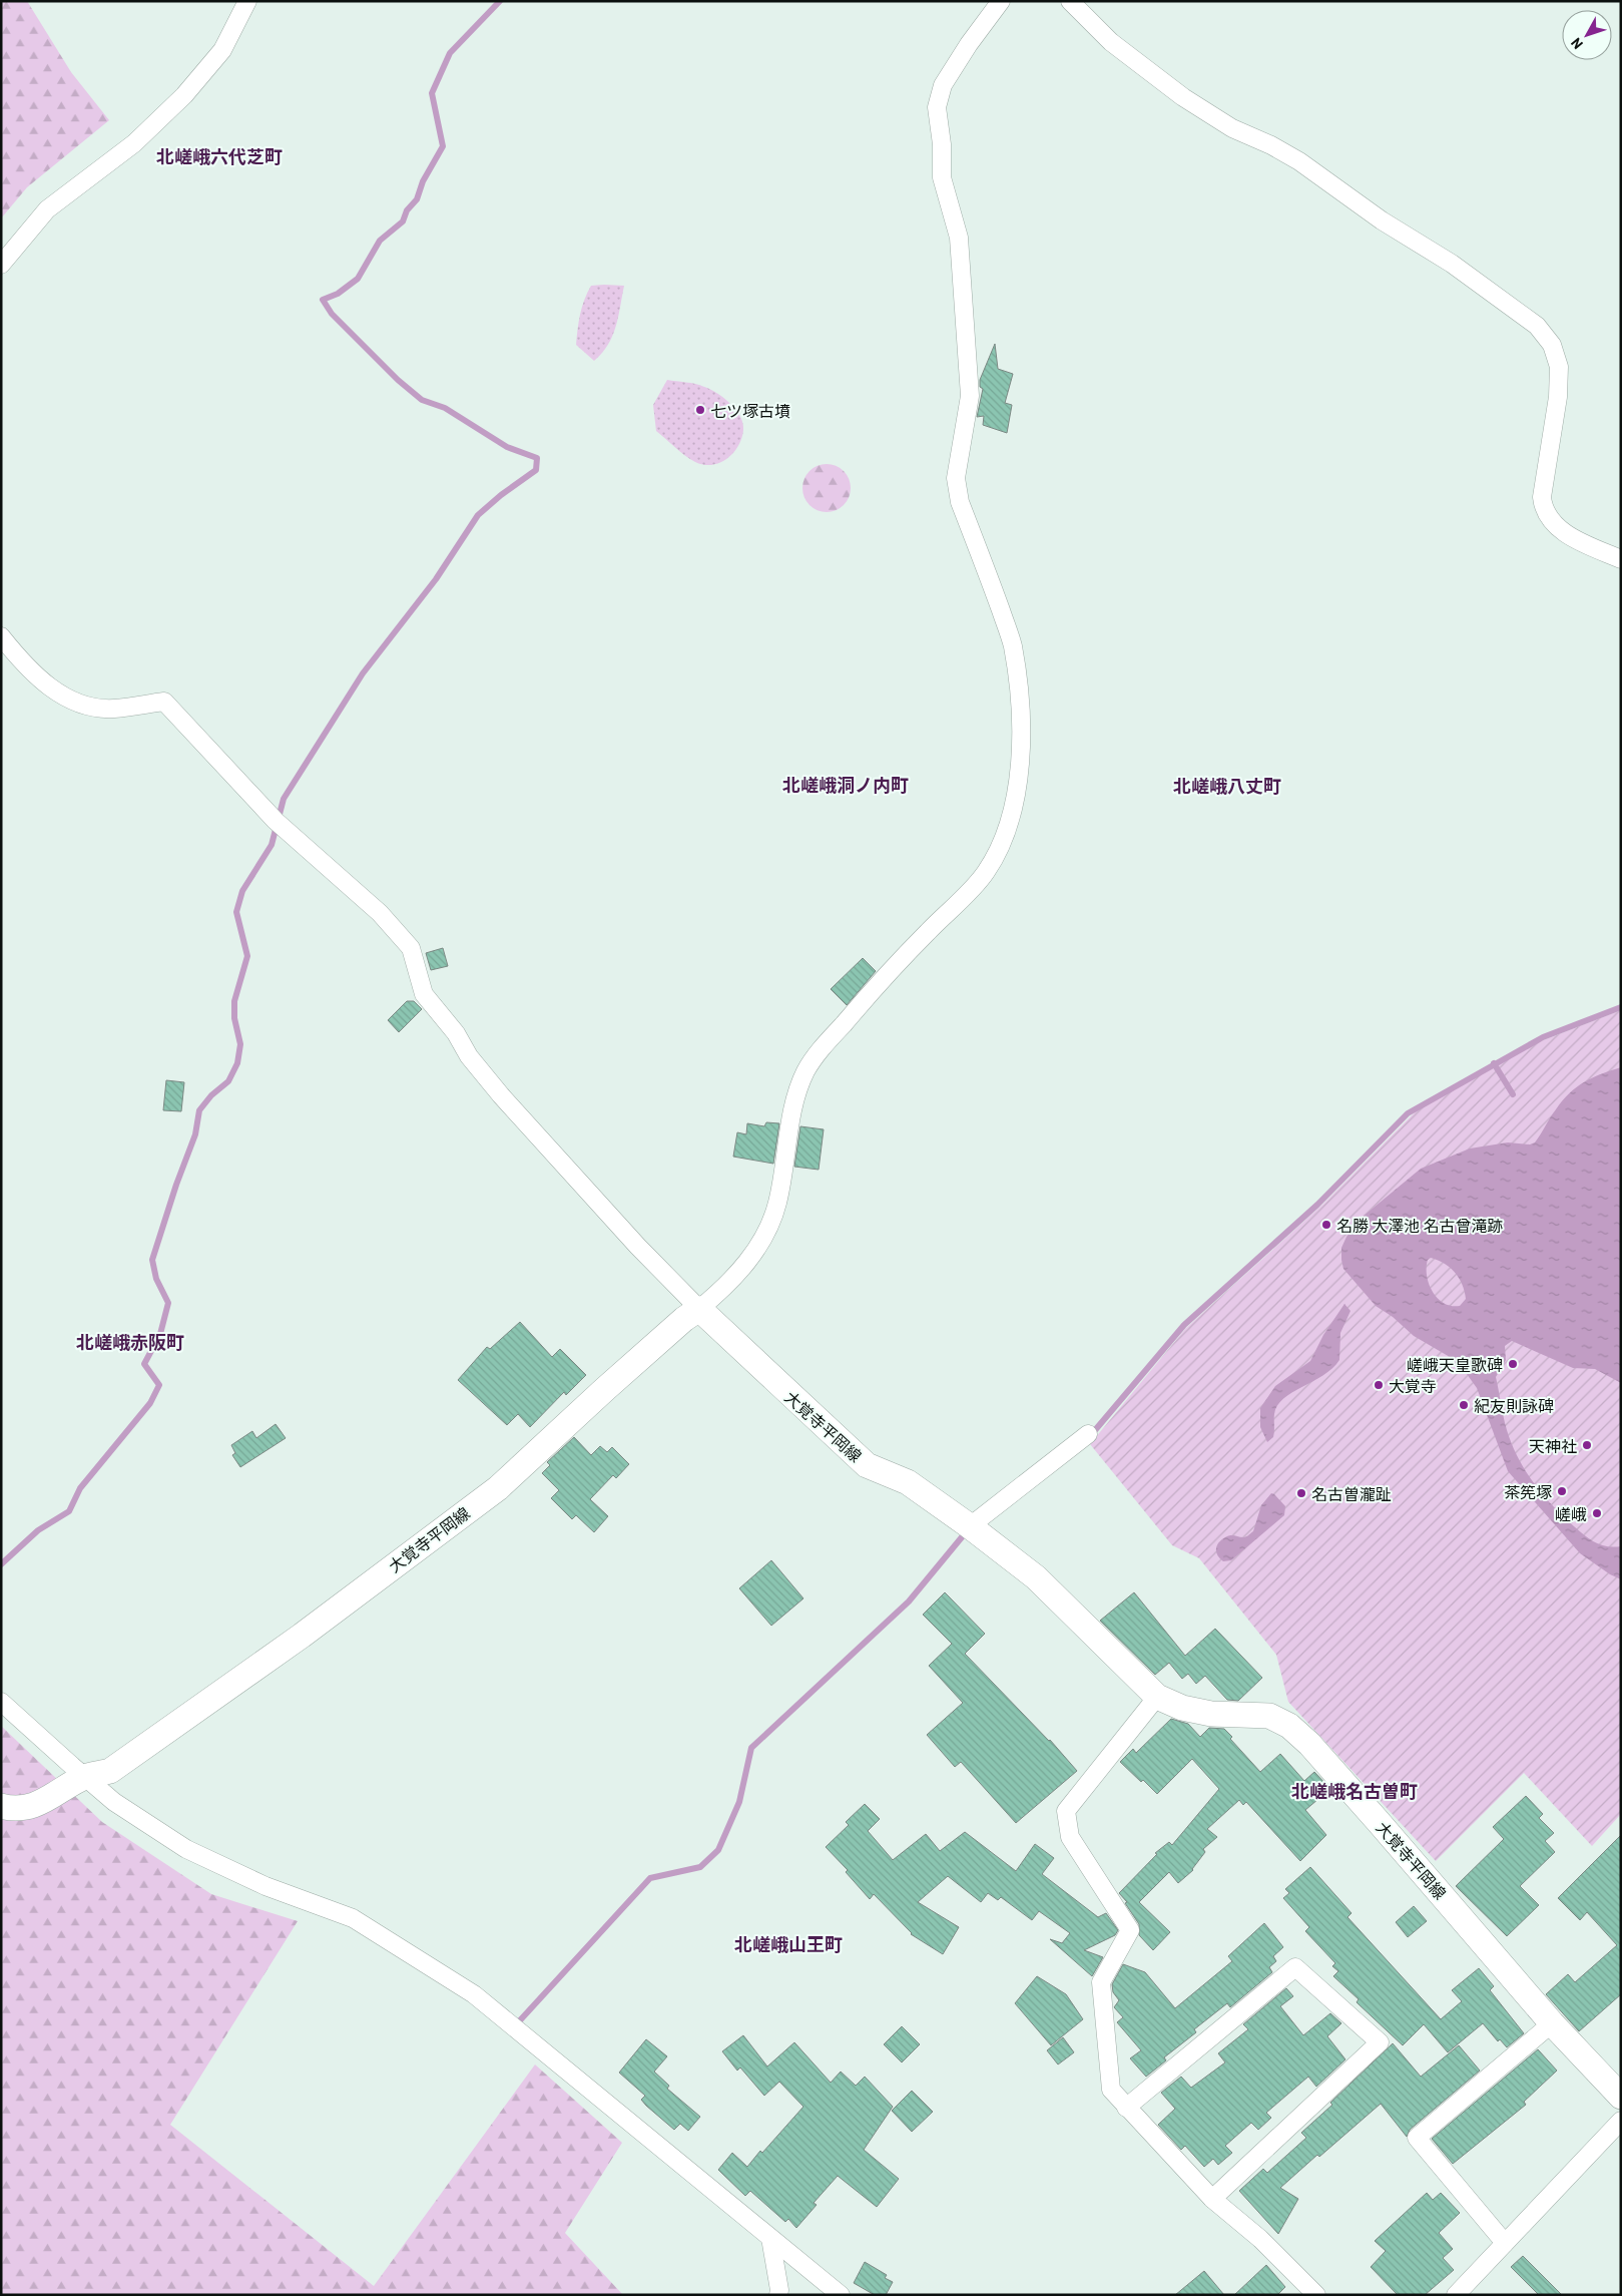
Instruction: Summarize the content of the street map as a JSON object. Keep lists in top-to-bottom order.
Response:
{
  "streets": {
    "main road": ["大覚寺平岡線"]
  },
  "districts": [
    "北嵯峨六代芝町",
    "北嵯峨洞ノ内町",
    "北嵯峨八丈町",
    "北嵯峨赤阪町",
    "北嵯峨名古曽町",
    "北嵯峨山王町"
  ],
  "places": [
    "七ツ塚古墳",
    "名勝 大澤池 名古曾滝跡",
    "嵯峨天皇歌碑",
    "大覚寺",
    "紀友則詠碑",
    "天神社",
    "茶筅塚",
    "名古曽瀧趾",
    "嵯峨"
  ],
  "north": "bottom left"
}
